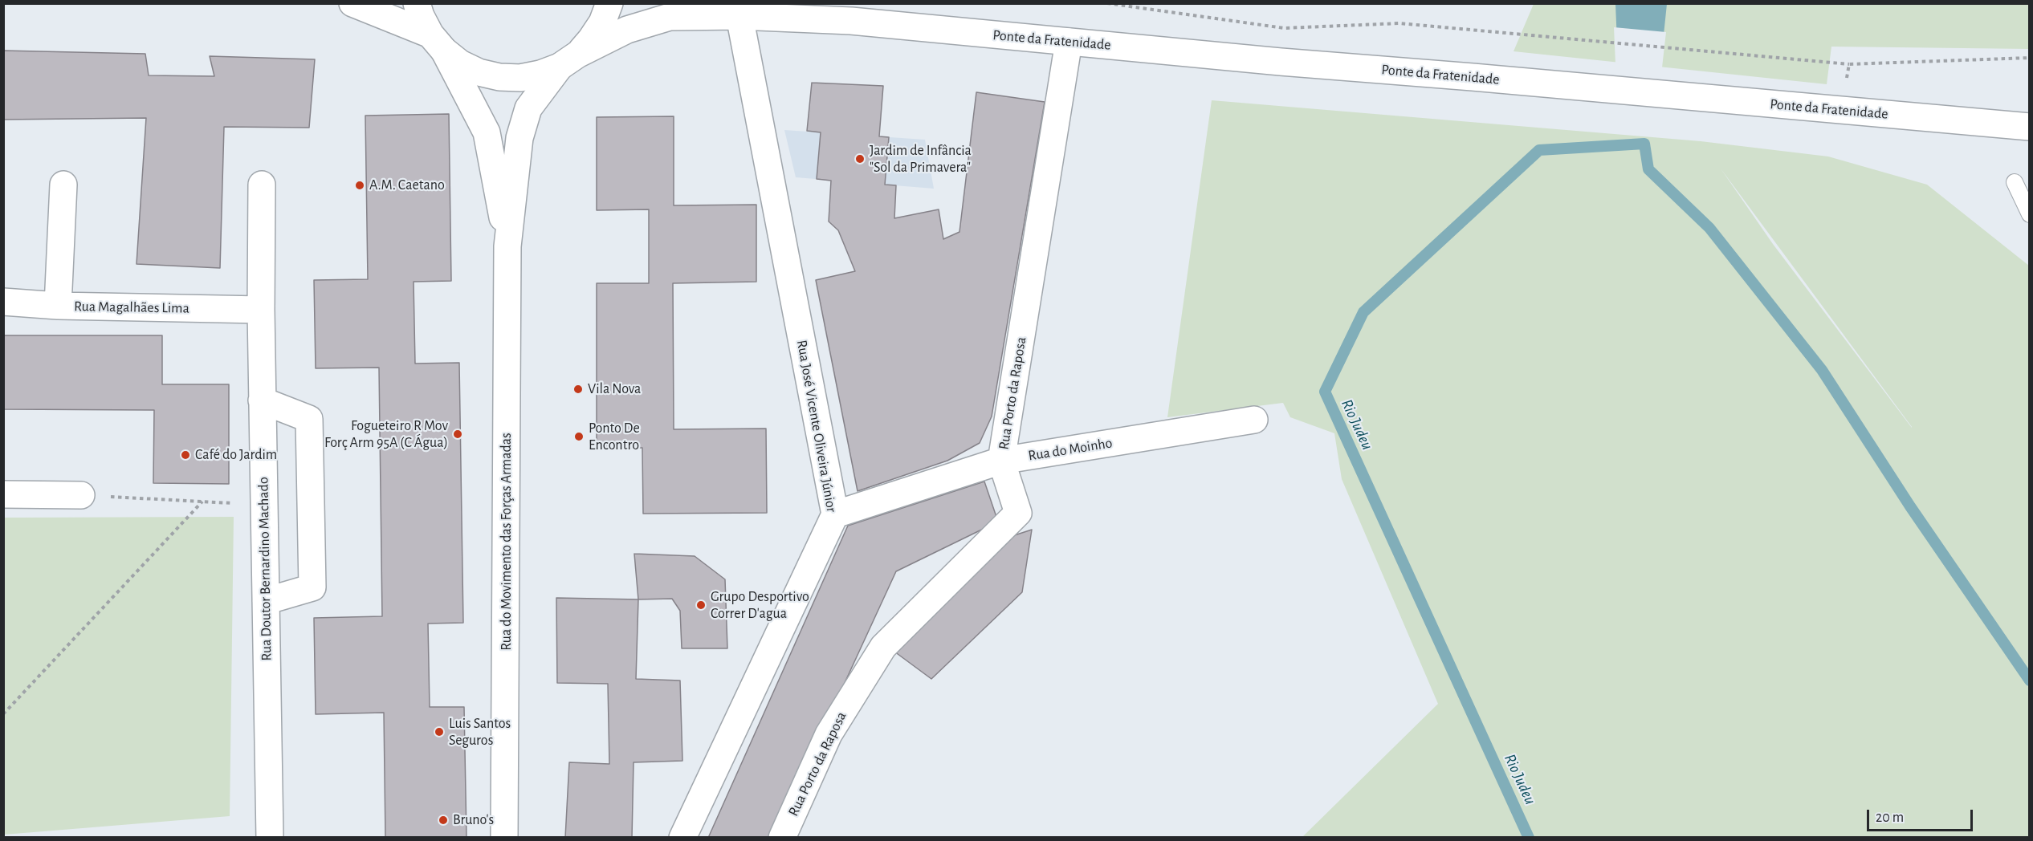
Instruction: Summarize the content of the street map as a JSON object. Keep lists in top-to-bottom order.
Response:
{
  "streets": {
    "street": [
      "Ponte da Fratenidade",
      "Rua Magalhães Lima",
      "Rua Porto da Raposa",
      "Rua José Vicente Oliveira Júnior",
      "Rua do Moinho",
      "Rua do Movimento das Forças Armadas",
      "Rua Doutor Bernardino Machado"
    ]
  },
  "crossings": [
    ["Ponte da Fratenidade", "Rua Porto da Raposa"],
    ["Rua Magalhães Lima", "Rua Doutor Bernardino Machado"],
    ["Rua Porto da Raposa", "Rua do Moinho"],
    ["Rua José Vicente Oliveira Júnior", "Rua do Moinho"]
  ],
  "water": ["Rio Judeu"],
  "places": [
    "Jardim de Infância \"Sol da Primavera\"",
    "A.M. Caetano",
    "Vila Nova",
    "Fogueteiro R Mov Forç Arm 95A (C Água)",
    "Ponto De Encontro",
    "Café do Jardim",
    "Grupo Desportivo Correr D'agua",
    "Luis Santos Seguros",
    "Bruno's"
  ],
  "scale_bar": "20 m"
}
